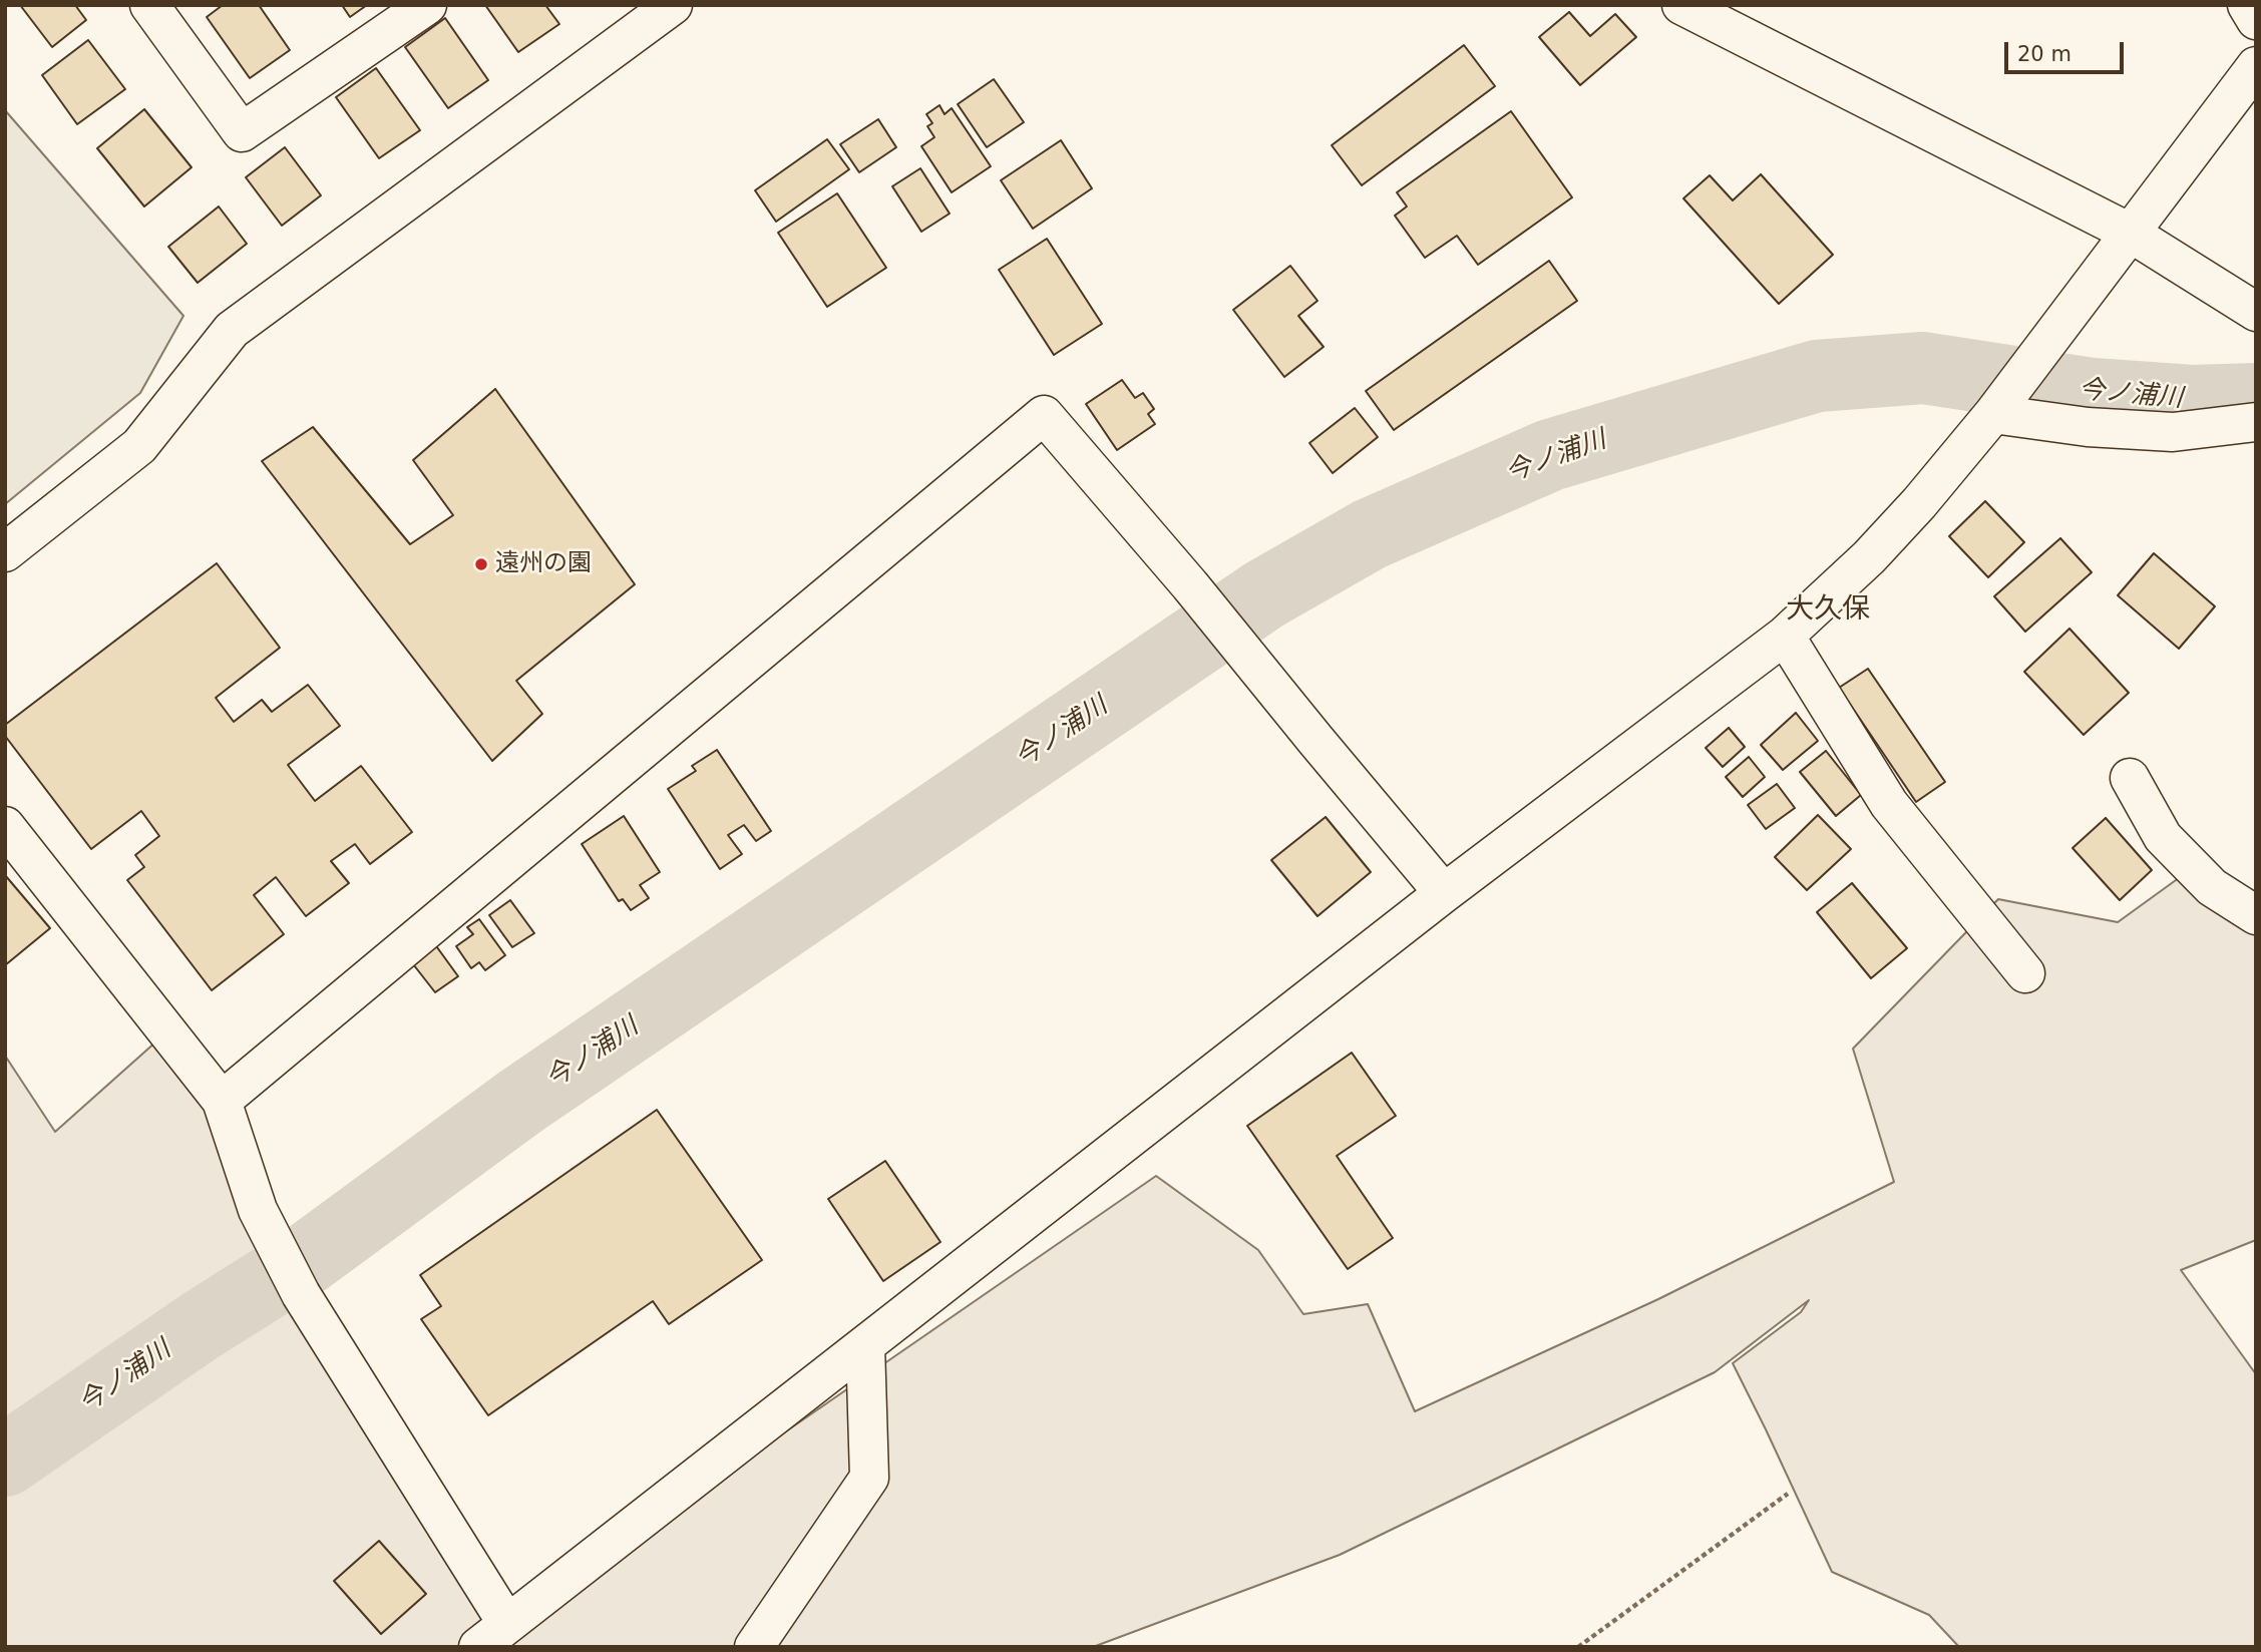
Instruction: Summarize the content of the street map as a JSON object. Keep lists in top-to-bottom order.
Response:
{
  "districts": ["大久保"],
  "water": ["今ノ浦川"],
  "places": ["遠州の園"],
  "scale_bar": "20 m"
}
